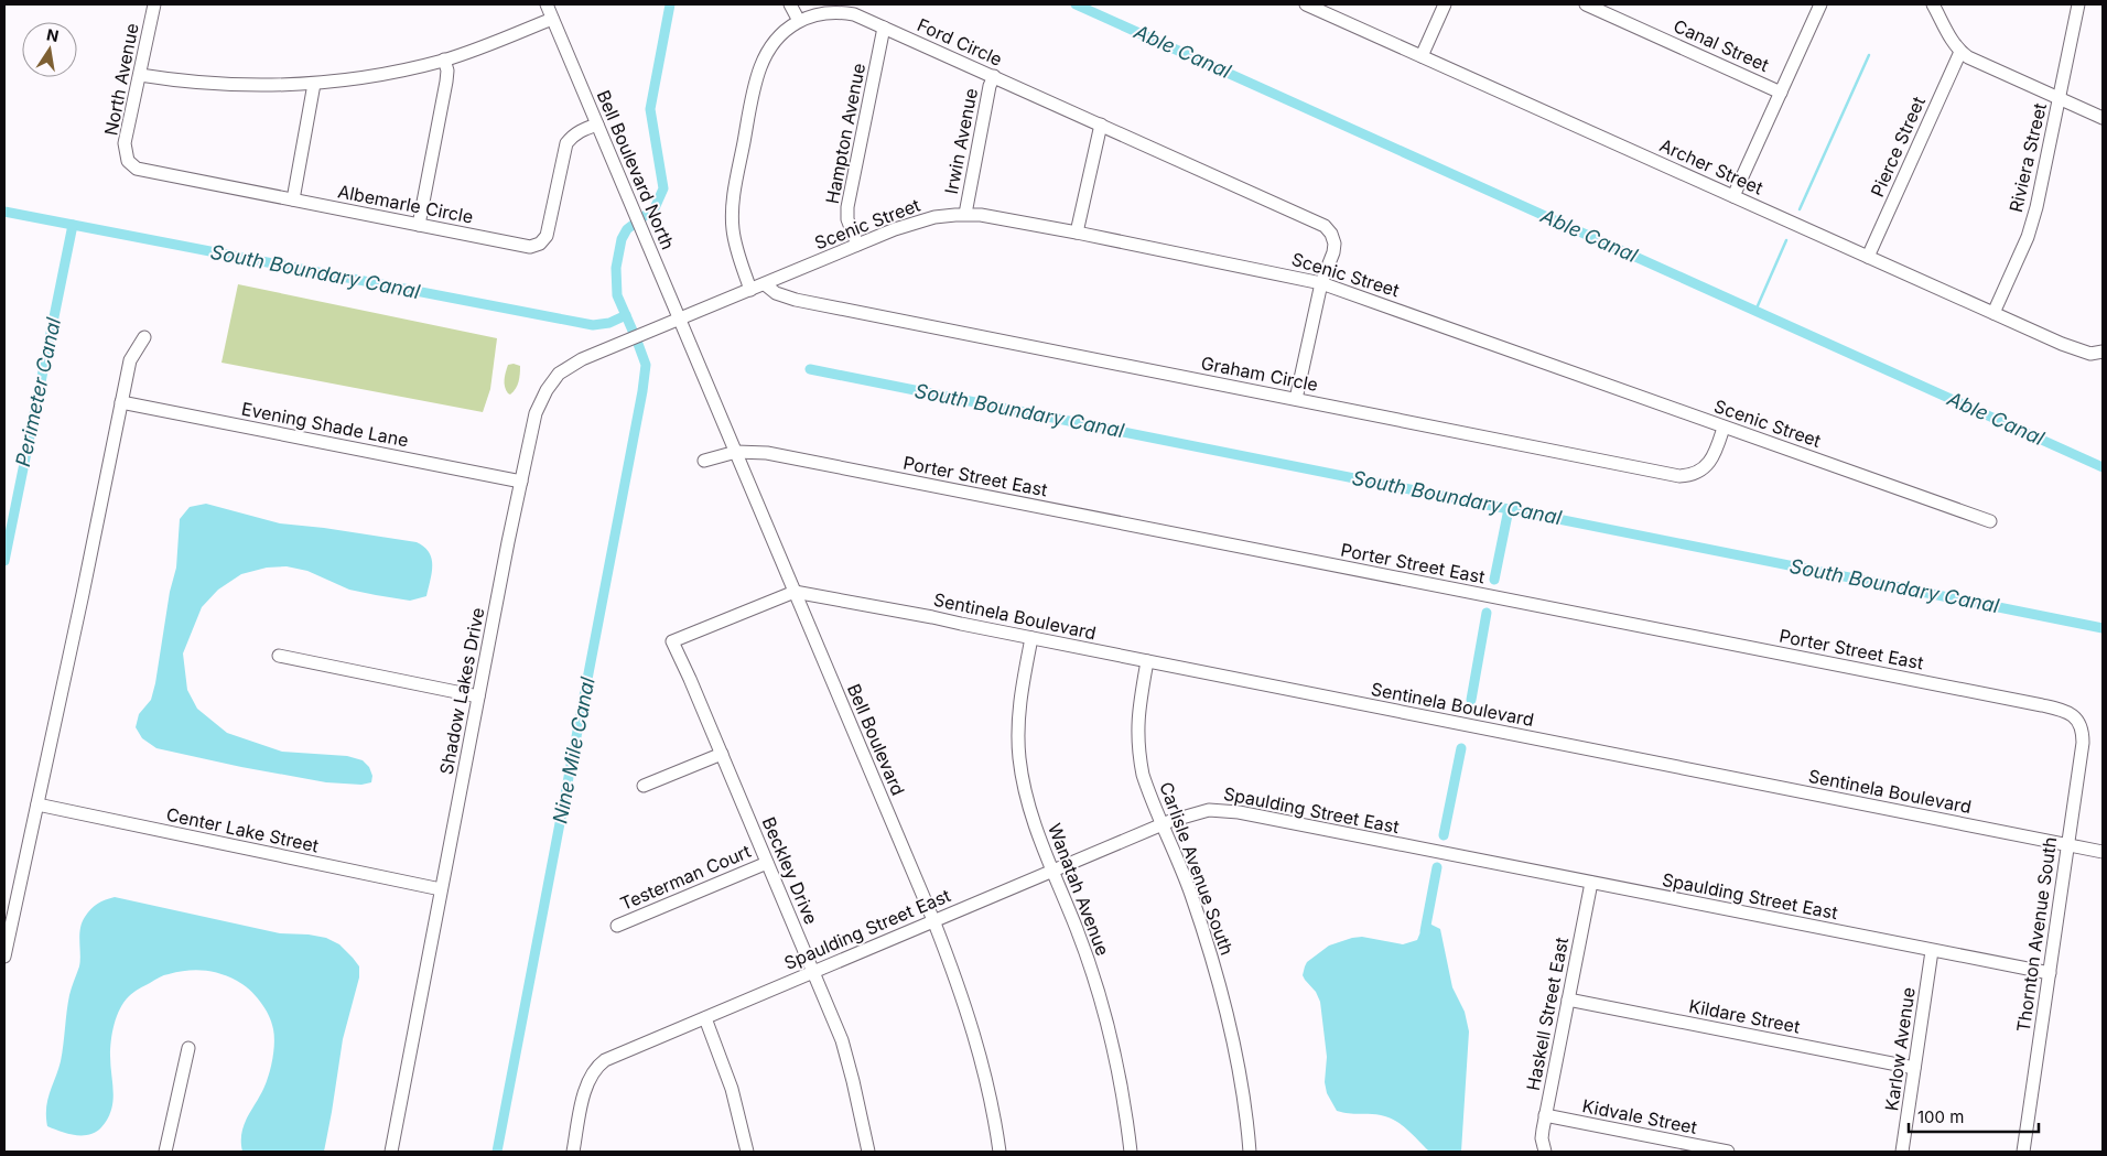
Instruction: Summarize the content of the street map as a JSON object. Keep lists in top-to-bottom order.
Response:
{
  "streets": {
    "street": [
      "Ford Circle",
      "Canal Street",
      "North Avenue",
      "Hampton Avenue",
      "Irwin Avenue",
      "Pierce Street",
      "Riviera Street",
      "Archer Street",
      "Bell Boulevard North",
      "Albemarle Circle",
      "Scenic Street",
      "Graham Circle",
      "Evening Shade Lane",
      "Porter Street East",
      "Sentinela Boulevard",
      "Shadow Lakes Drive",
      "Bell Boulevard",
      "Spaulding Street East",
      "Center Lake Street",
      "Carlisle Avenue South",
      "Beckley Drive",
      "Testerman Court",
      "Wanatah Avenue",
      "Thornton Avenue South",
      "Haskell Street East",
      "Kildare Street",
      "Karlow Avenue",
      "Kidvale Street"
    ]
  },
  "crossings": [
    ["Ford Circle", "Hampton Avenue"],
    ["Ford Circle", "Irwin Avenue"],
    ["Ford Circle", "Scenic Street"],
    ["North Avenue", "Albemarle Circle"],
    ["Hampton Avenue", "Scenic Street"],
    ["Irwin Avenue", "Scenic Street"],
    ["Pierce Street", "Archer Street"],
    ["Riviera Street", "Archer Street"],
    ["Bell Boulevard North", "Albemarle Circle"],
    ["Bell Boulevard North", "Scenic Street"],
    ["Bell Boulevard North", "Shadow Lakes Drive"],
    ["Bell Boulevard North", "Bell Boulevard"],
    ["Scenic Street", "Graham Circle"],
    ["Scenic Street", "Shadow Lakes Drive"],
    ["Evening Shade Lane", "Shadow Lakes Drive"],
    ["Porter Street East", "Bell Boulevard"],
    ["Porter Street East", "Thornton Avenue South"],
    ["Sentinela Boulevard", "Bell Boulevard"],
    ["Sentinela Boulevard", "Carlisle Avenue South"],
    ["Sentinela Boulevard", "Beckley Drive"],
    ["Sentinela Boulevard", "Wanatah Avenue"],
    ["Sentinela Boulevard", "Thornton Avenue South"],
    ["Shadow Lakes Drive", "Center Lake Street"],
    ["Bell Boulevard", "Spaulding Street East"],
    ["Bell Boulevard", "Beckley Drive"],
    ["Spaulding Street East", "Carlisle Avenue South"],
    ["Spaulding Street East", "Beckley Drive"],
    ["Spaulding Street East", "Wanatah Avenue"],
    ["Spaulding Street East", "Thornton Avenue South"],
    ["Spaulding Street East", "Haskell Street East"],
    ["Spaulding Street East", "Karlow Avenue"],
    ["Beckley Drive", "Testerman Court"],
    ["Haskell Street East", "Kildare Street"],
    ["Haskell Street East", "Kidvale Street"],
    ["Kildare Street", "Karlow Avenue"]
  ],
  "water": [
    "Able Canal",
    "South Boundary Canal",
    "Perimeter Canal",
    "Nine Mile Canal"
  ],
  "scale_bar": "100 m",
  "north": "top"
}
